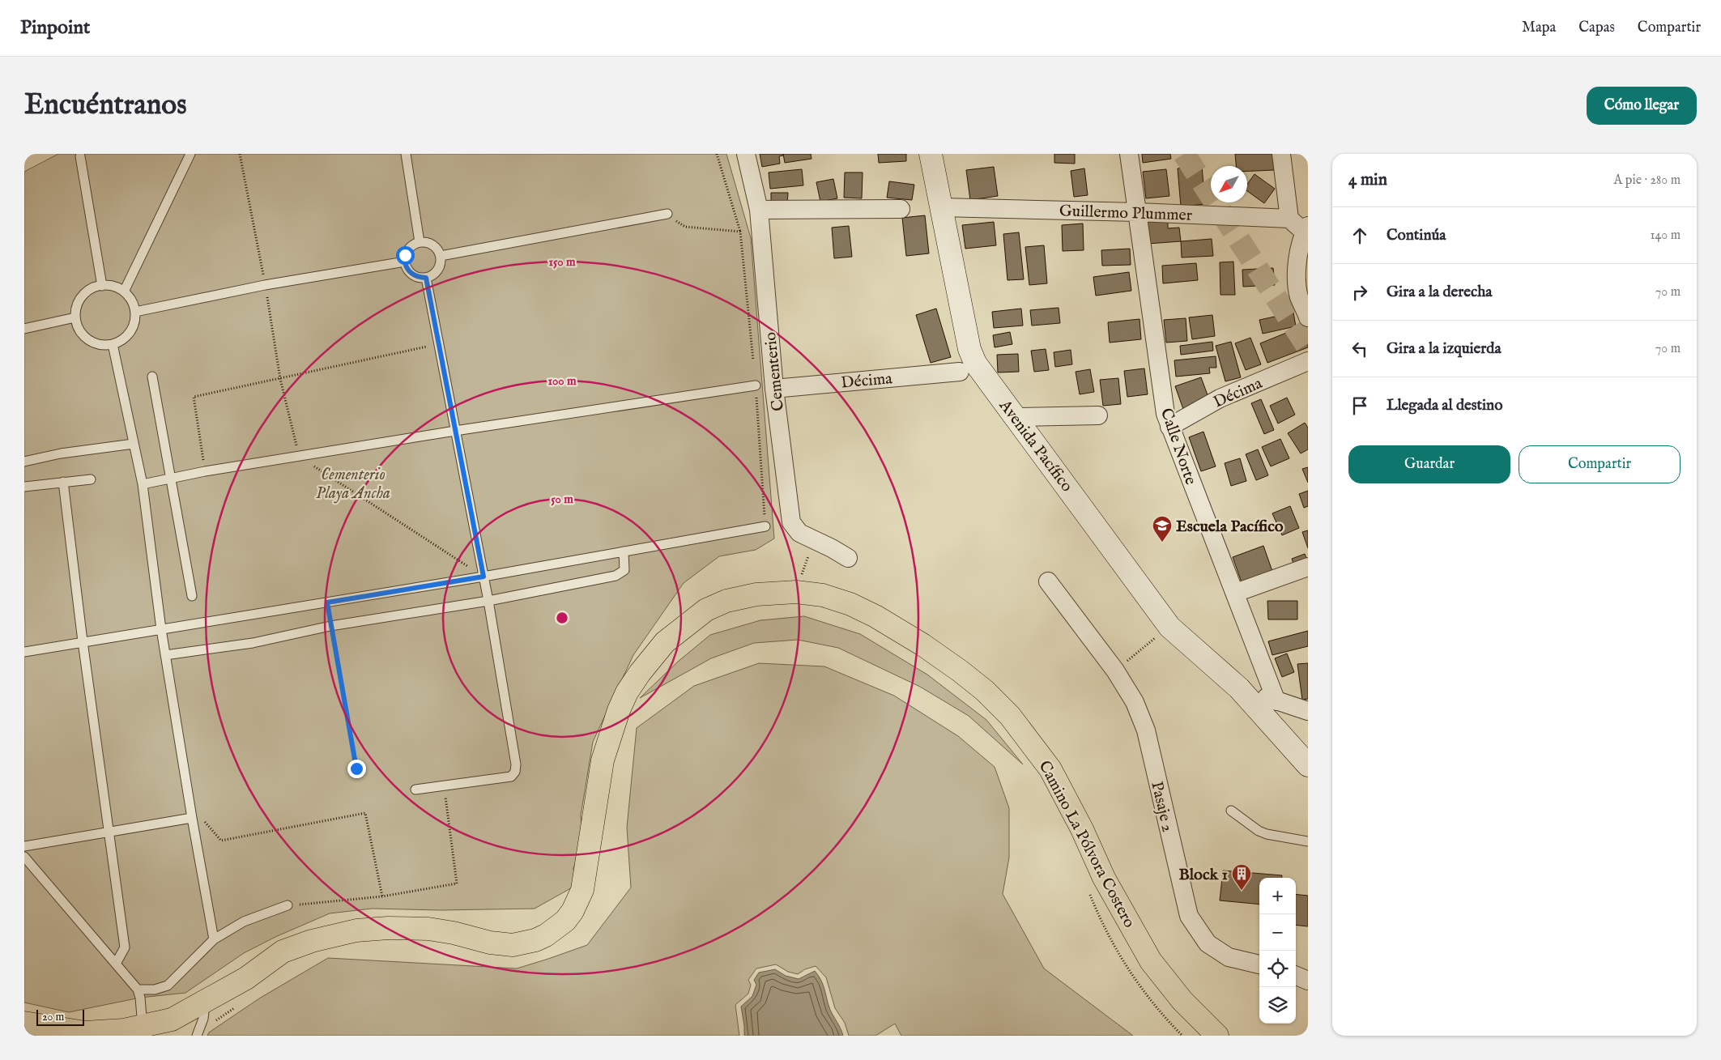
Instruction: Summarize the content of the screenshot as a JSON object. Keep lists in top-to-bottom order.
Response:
{
  "streets": {
    "main road": ["Camino La Pólvora Costero"],
    "street": [
      "Guillermo Plummer",
      "Cementerio",
      "Décima",
      "Avenida Pacífico",
      "Calle Norte",
      "Pasaje 2"
    ]
  },
  "crossings": [
    ["Guillermo Plummer", "Avenida Pacífico"],
    ["Guillermo Plummer", "Calle Norte"],
    ["Cementerio", "Décima"],
    ["Décima", "Calle Norte"]
  ],
  "parks": ["Cementerio Playa Ancha"],
  "places": {
    "school or university": ["Escuela Pacífico"],
    "building": ["Block 1"]
  },
  "scale_bar": "20 m",
  "north": "bottom left",
  "page": {
    "header": "Pinpoint",
    "nav": ["Mapa", "Capas", "Compartir"],
    "buttons": [
      "Cómo llegar",
      ["Guardar", "Compartir"]
    ],
    "title": "Encuéntranos",
    "heading": ["4 min", "A pie · 280 m"],
    "list": [
      ["Continúa", "140 m"],
      ["Gira a la derecha", "70 m"],
      ["Gira a la izquierda", "70 m"],
      "Llegada al destino"
    ],
    "map_buttons": ["+", "−"],
    "scale": "20 m"
  },
  "rings": ["150 m", "100 m", "50 m"]
}
